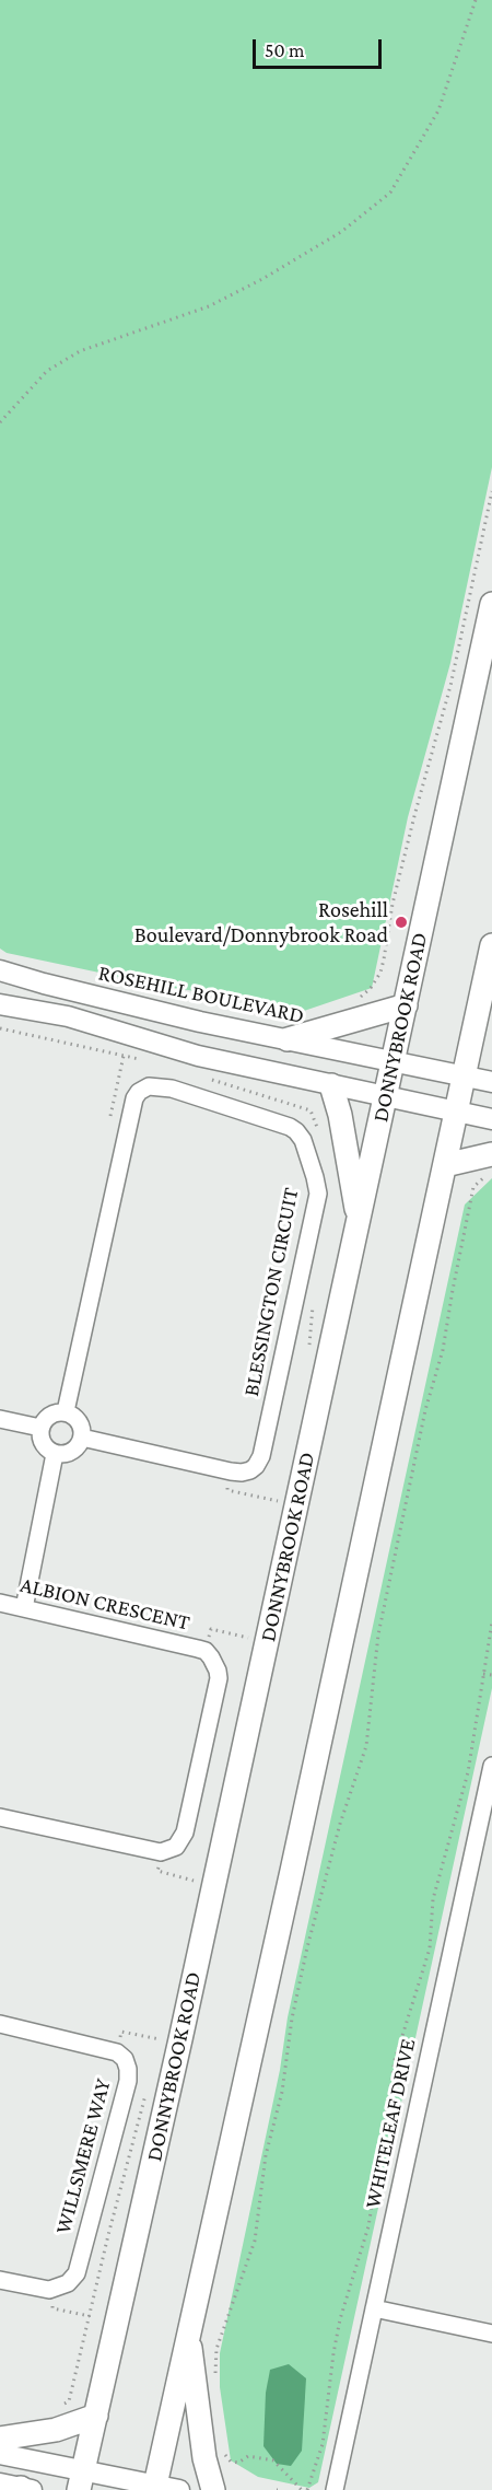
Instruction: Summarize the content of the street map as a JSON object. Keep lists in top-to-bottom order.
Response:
{
  "streets": {
    "main road": ["DONNYBROOK ROAD"],
    "street": [
      "ROSEHILL BOULEVARD",
      "BLESSINGTON CIRCUIT",
      "ALBION CRESCENT",
      "WHITELEAF DRIVE",
      "WILLSMERE WAY"
    ]
  },
  "crossings": [
    ["ROSEHILL BOULEVARD", "DONNYBROOK ROAD"]
  ],
  "places": ["Rosehill Boulevard/Donnybrook Road"],
  "scale_bar": "50 m"
}
